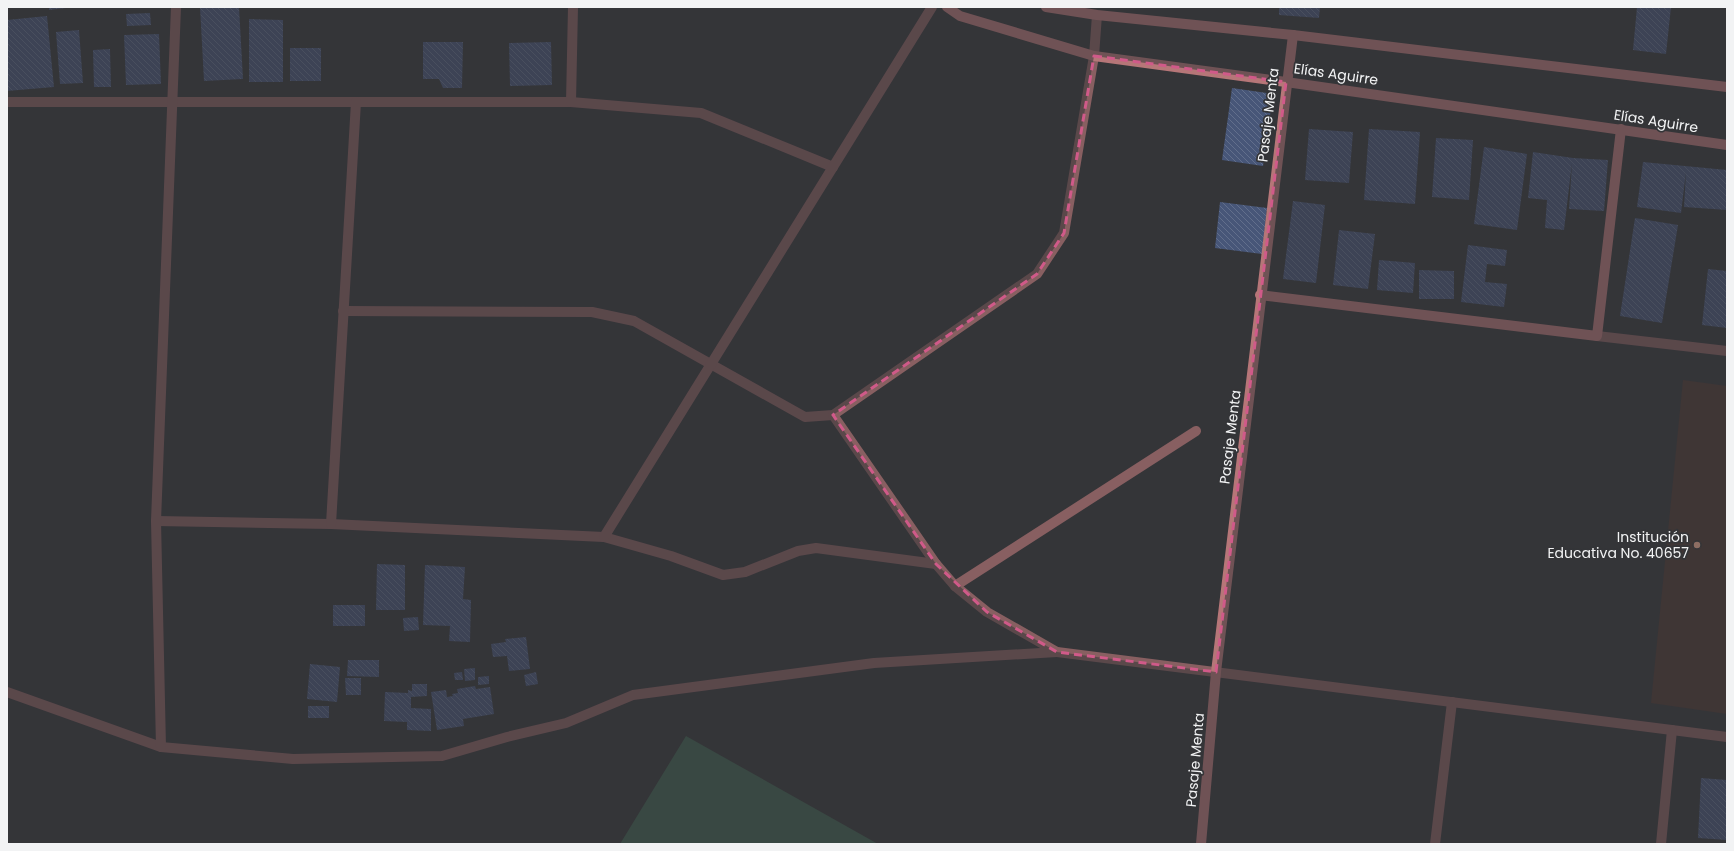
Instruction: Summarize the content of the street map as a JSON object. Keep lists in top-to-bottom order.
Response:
{
  "streets": {
    "street": ["Elías Aguirre", "Pasaje Menta"]
  },
  "crossings": [
    ["Elías Aguirre", "Pasaje Menta"]
  ],
  "places": ["Institución Educativa No. 40657"]
}
